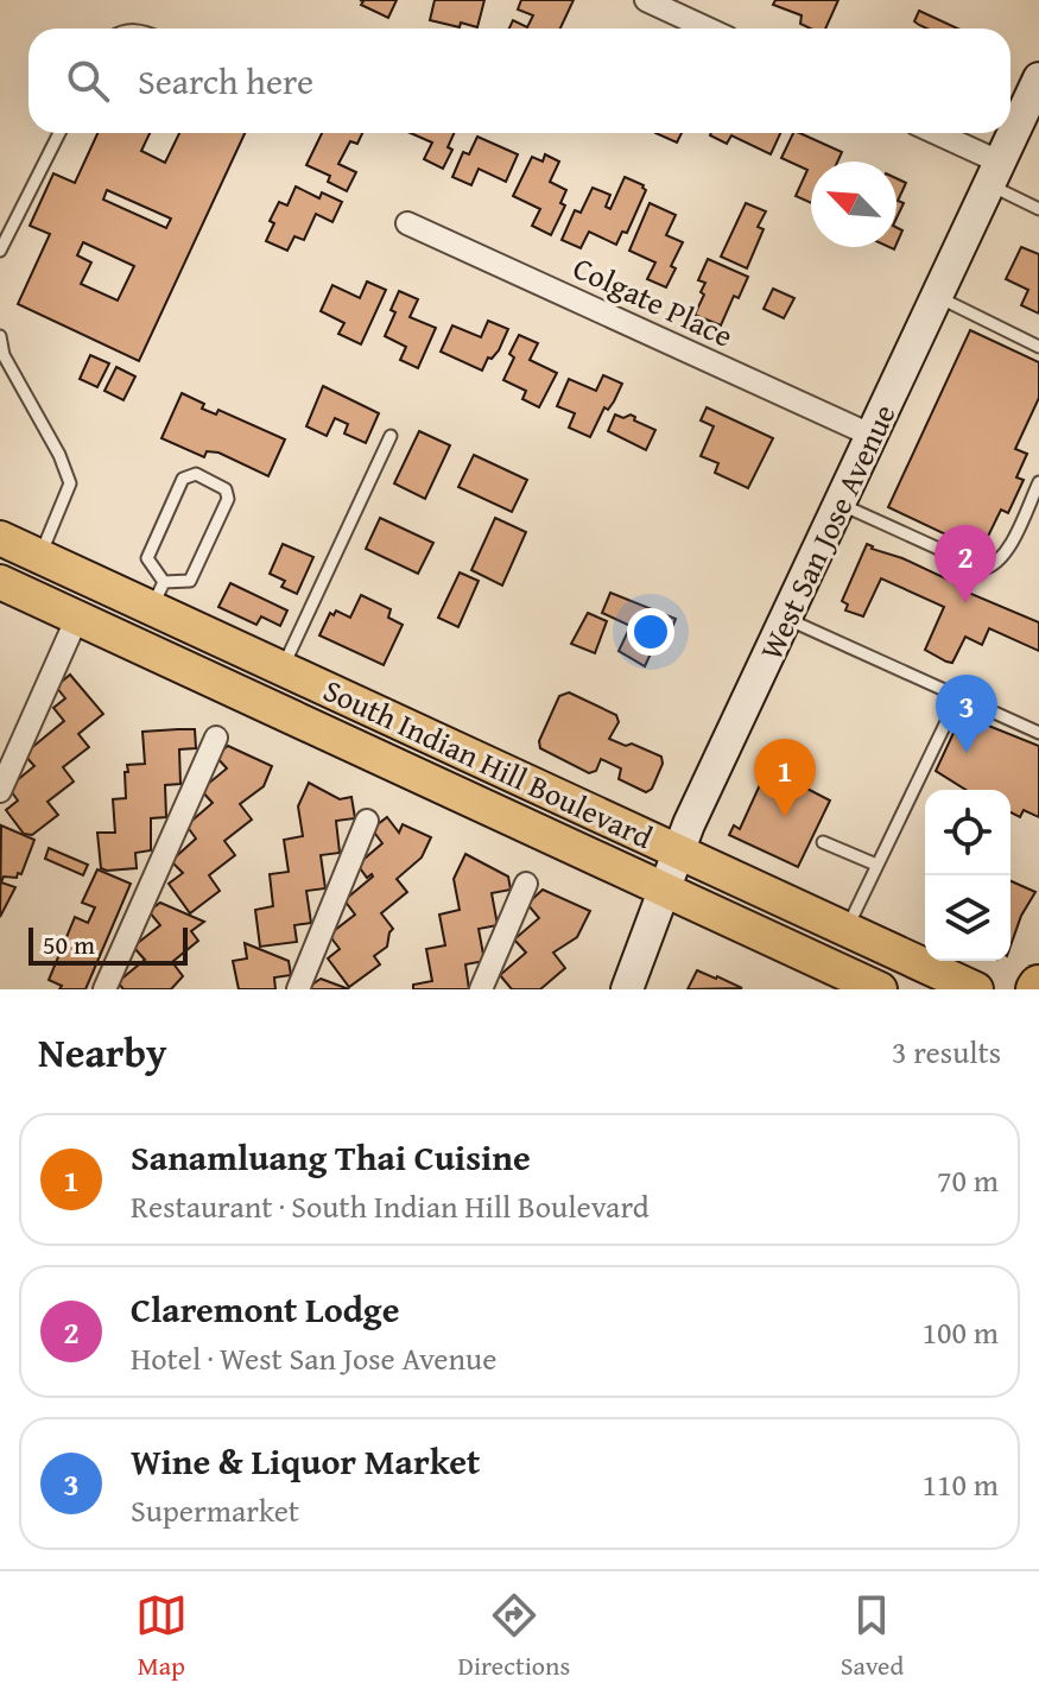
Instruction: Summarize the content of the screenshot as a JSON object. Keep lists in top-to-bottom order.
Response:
{
  "streets": {
    "main road": ["South Indian Hill Boulevard"],
    "street": ["Colgate Place", "West San Jose Avenue"]
  },
  "crossings": [
    ["Colgate Place", "West San Jose Avenue"],
    ["West San Jose Avenue", "South Indian Hill Boulevard"]
  ],
  "scale_bar": "50 m",
  "north": "top left",
  "page": {
    "search": "Search here",
    "pins": ["2", "3", "1"],
    "scale": "50 m",
    "heading": ["Nearby", "3 results"],
    "list": [
      {
        "mark": "1",
        "name": "Sanamluang Thai Cuisine",
        "note": "Restaurant · South Indian Hill Boulevard",
        "value": "70 m"
      },
      {
        "mark": "2",
        "name": "Claremont Lodge",
        "note": "Hotel · West San Jose Avenue",
        "value": "100 m"
      },
      {
        "mark": "3",
        "name": "Wine & Liquor Market",
        "note": "Supermarket",
        "value": "110 m"
      }
    ],
    "nav": ["Map", "Directions", "Saved"]
  }
}
